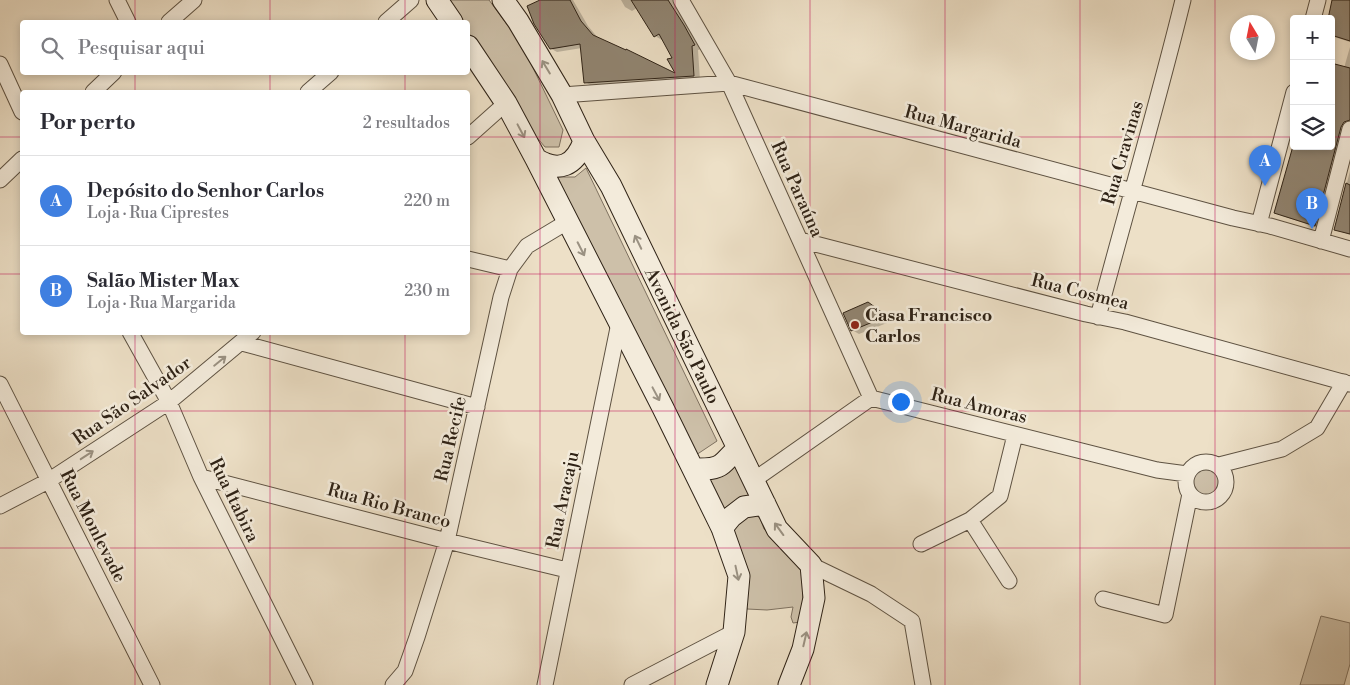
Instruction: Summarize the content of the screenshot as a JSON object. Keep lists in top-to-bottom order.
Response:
{
  "streets": {
    "street": [
      "Rua Margarida",
      "Rua Cravinas",
      "Rua Paraúna",
      "Rua Cosmea",
      "Avenida São Paulo",
      "Rua São Salvador",
      "Rua Amoras",
      "Rua Recife",
      "Rua Itabira",
      "Rua Aracaju",
      "Rua Rio Branco",
      "Rua Monlevade"
    ]
  },
  "crossings": [
    ["Rua Margarida", "Rua Cravinas"],
    ["Rua Margarida", "Rua Paraúna"],
    ["Rua Margarida", "Avenida São Paulo"],
    ["Rua Cravinas", "Rua Cosmea"],
    ["Rua Paraúna", "Rua Cosmea"],
    ["Rua Paraúna", "Rua Amoras"],
    ["Rua São Salvador", "Rua Itabira"],
    ["Rua São Salvador", "Rua Monlevade"],
    ["Rua Recife", "Rua Rio Branco"],
    ["Rua Itabira", "Rua Rio Branco"],
    ["Rua Aracaju", "Rua Rio Branco"]
  ],
  "one_way": ["Rua São Salvador"],
  "places": ["Casa Francisco Carlos"],
  "north": "top",
  "page": {
    "map_buttons": ["+", "−"],
    "search": "Pesquisar aqui",
    "heading": ["Por perto", "2 resultados"],
    "pins": ["A", "B"],
    "list": [
      {
        "mark": "A",
        "name": "Depósito do Senhor Carlos",
        "note": "Loja · Rua Ciprestes",
        "value": "220 m"
      },
      {
        "mark": "B",
        "name": "Salão Mister Max",
        "note": "Loja · Rua Margarida",
        "value": "230 m"
      }
    ]
  }
}
